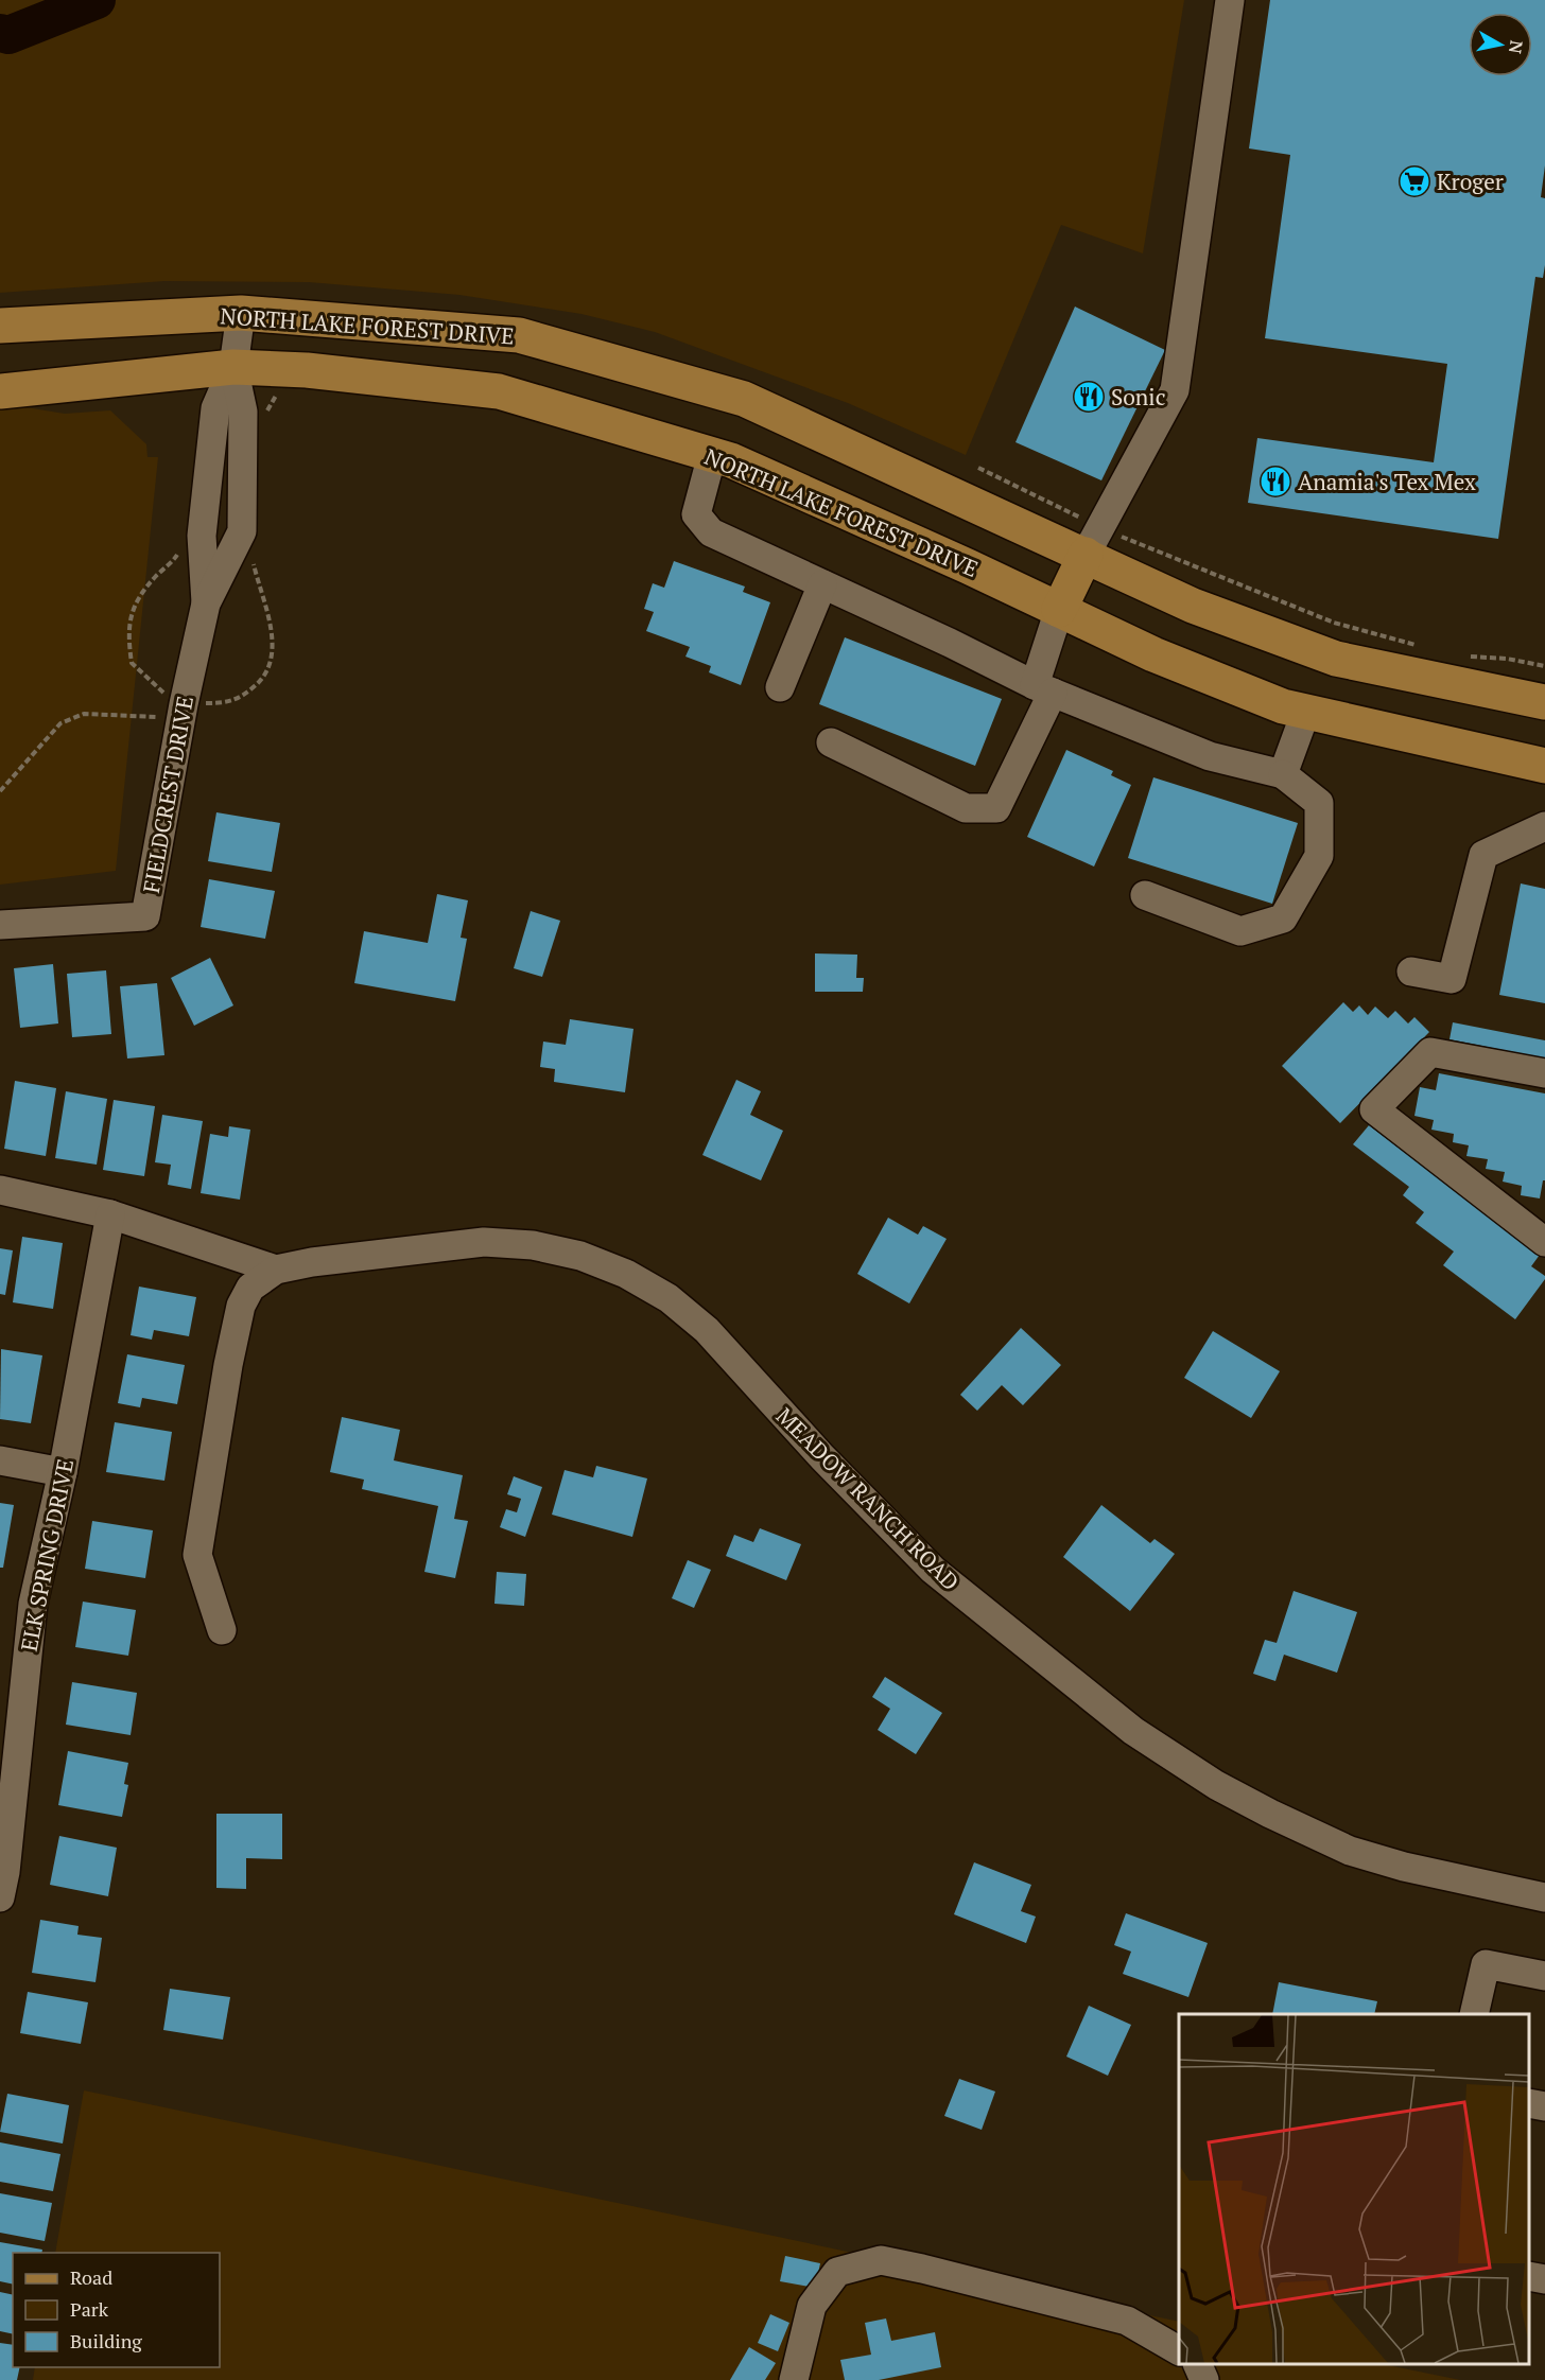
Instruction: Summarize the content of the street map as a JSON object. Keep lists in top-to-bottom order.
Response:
{
  "streets": {
    "main road": ["NORTH LAKE FOREST DRIVE"],
    "street": ["FIELDCREST DRIVE", "MEADOW RANCH ROAD", "ELK SPRING DRIVE"]
  },
  "crossings": [
    ["NORTH LAKE FOREST DRIVE", "FIELDCREST DRIVE"]
  ],
  "places": {
    "supermarket": ["Kroger"],
    "restaurant": ["Sonic", "Anamia's Tex Mex"]
  },
  "legend": ["Road", "Park", "Building"],
  "north": "right"
}
